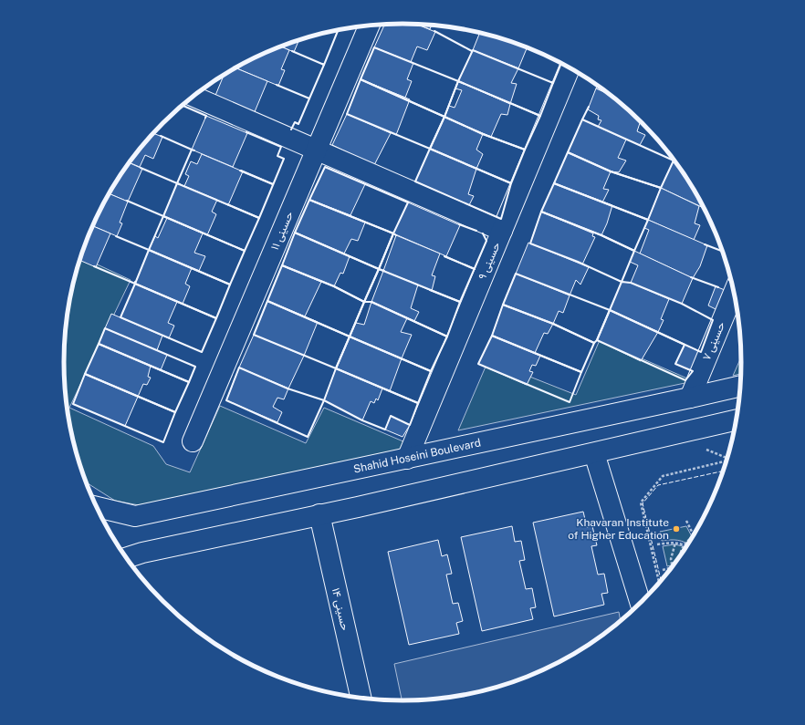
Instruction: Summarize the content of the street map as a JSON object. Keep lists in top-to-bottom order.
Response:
{
  "streets": {
    "street": [
      "حسینی ۱۱",
      "حسینی ۹",
      "حسینی ۷",
      "Shahid Hoseini Boulevard",
      "حسینی ۱۴"
    ]
  },
  "crossings": [
    ["حسینی ۹", "Shahid Hoseini Boulevard"],
    ["حسینی ۷", "Shahid Hoseini Boulevard"]
  ],
  "places": ["Khavaran Institute of Higher Education"]
}
